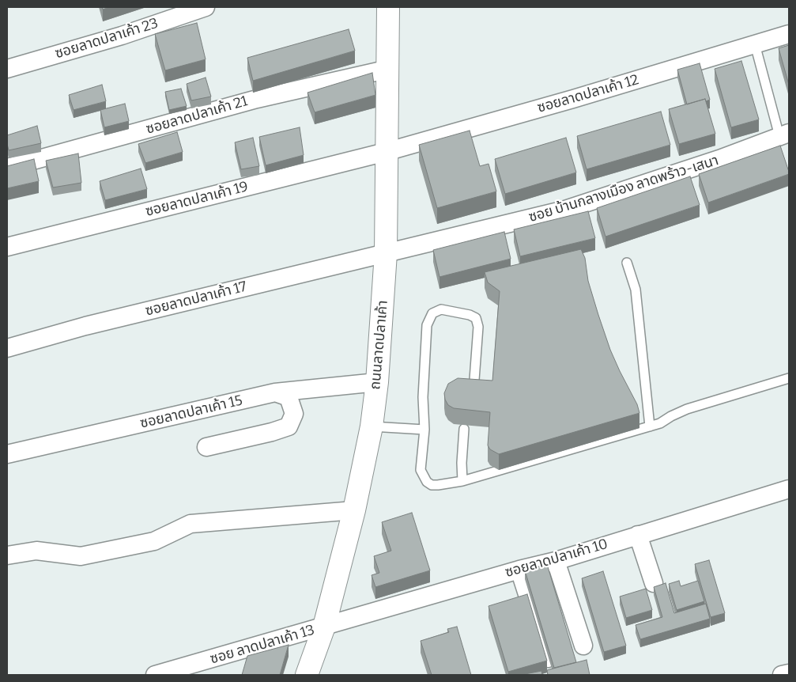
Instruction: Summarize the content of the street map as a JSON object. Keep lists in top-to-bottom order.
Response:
{
  "streets": {
    "main road": ["ถนนลาดปลาเค้า"],
    "street": [
      "ซอยลาดปลาเค้า 23",
      "ซอยลาดปลาเค้า 12",
      "ซอยลาดปลาเค้า 21",
      "ซอย บ้านกลางเมือง ลาดพร้าว-เสนา",
      "ซอยลาดปลาเค้า 19",
      "ซอยลาดปลาเค้า 17",
      "ซอยลาดปลาเค้า 15",
      "ซอยลาดปลาเค้า 10",
      "ซอย ลาดปลาเค้า 13"
    ]
  },
  "crossings": [
    ["ซอยลาดปลาเค้า 12", "ซอยลาดปลาเค้า 19"],
    ["ซอยลาดปลาเค้า 12", "ถนนลาดปลาเค้า"],
    ["ซอยลาดปลาเค้า 21", "ถนนลาดปลาเค้า"],
    ["ซอย บ้านกลางเมือง ลาดพร้าว-เสนา", "ซอยลาดปลาเค้า 17"],
    ["ซอย บ้านกลางเมือง ลาดพร้าว-เสนา", "ถนนลาดปลาเค้า"],
    ["ซอยลาดปลาเค้า 19", "ถนนลาดปลาเค้า"],
    ["ซอยลาดปลาเค้า 17", "ถนนลาดปลาเค้า"],
    ["ถนนลาดปลาเค้า", "ซอยลาดปลาเค้า 15"],
    ["ถนนลาดปลาเค้า", "ซอยลาดปลาเค้า 10"],
    ["ถนนลาดปลาเค้า", "ซอย ลาดปลาเค้า 13"],
    ["ซอยลาดปลาเค้า 10", "ซอย ลาดปลาเค้า 13"]
  ]
}
